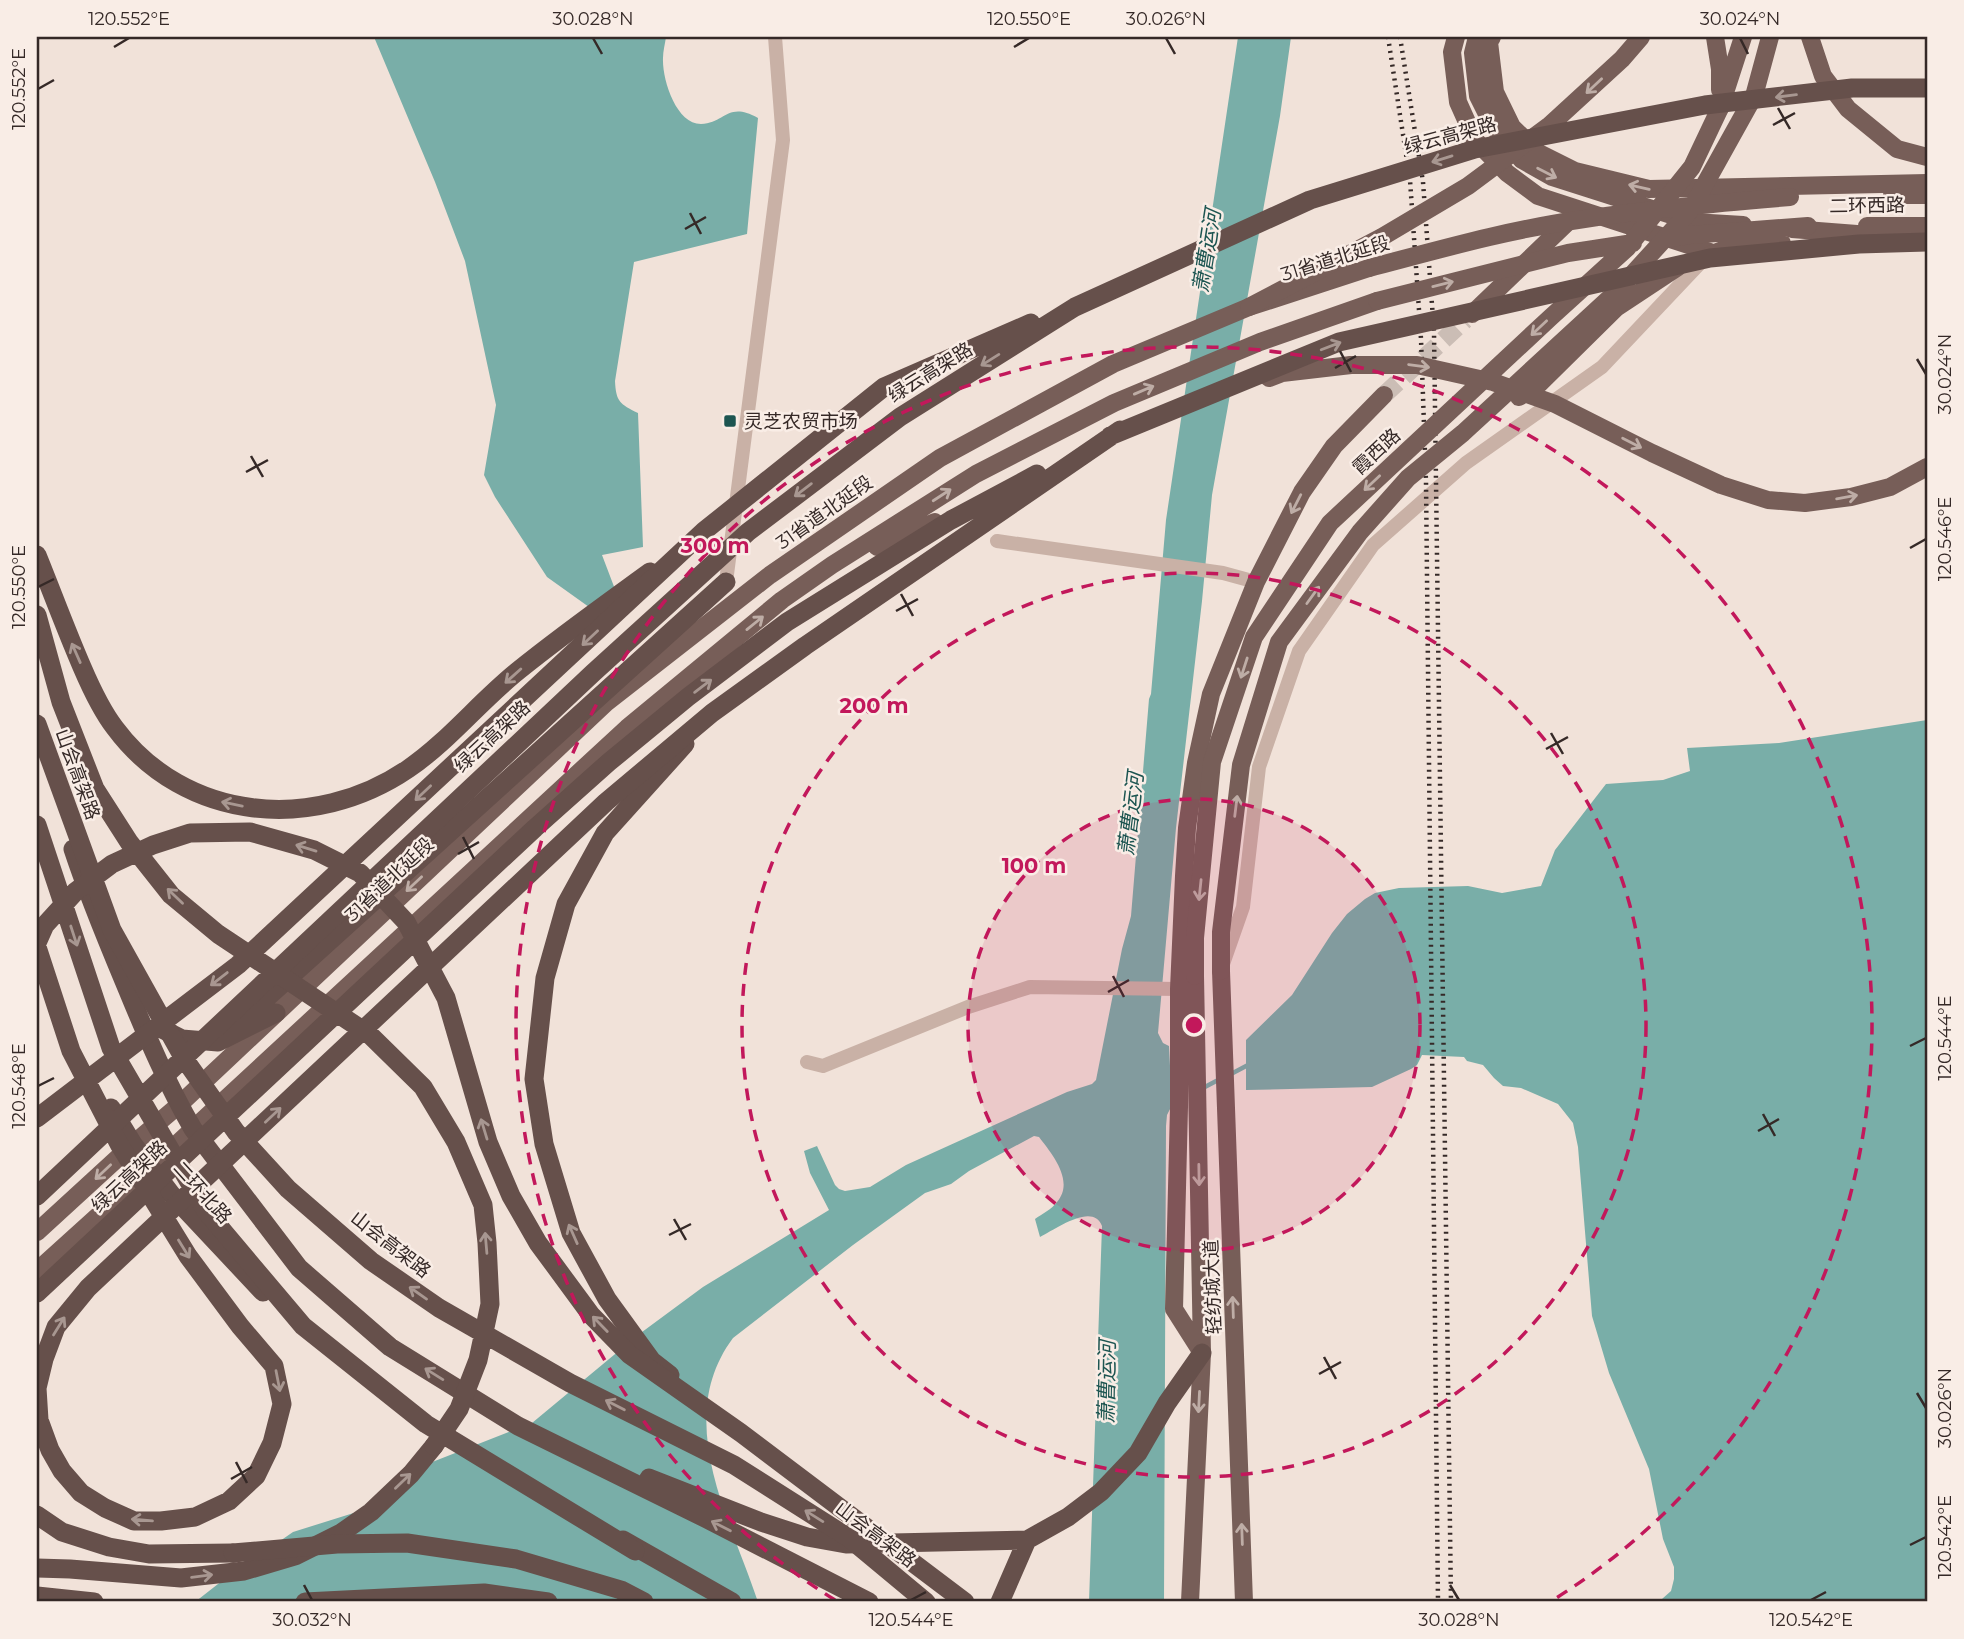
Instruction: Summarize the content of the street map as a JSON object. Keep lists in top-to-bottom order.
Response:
{
  "streets": {
    "highway": ["绿云高架路", "山会高架路", "二环北路"],
    "main road": [
      "二环西路",
      "31省道北延段",
      "霞西路",
      "轻纺城大道"
    ]
  },
  "crossings": [
    ["31省道北延段", "二环北路"]
  ],
  "water": ["萧曹运河"],
  "places": {
    "transit": ["灵芝农贸市场"]
  },
  "coordinates": [
    "120.552°E",
    "30.028°N",
    "120.550°E",
    "30.026°N",
    "30.024°N",
    "120.546°E",
    "120.544°E",
    "120.548°E",
    "120.542°E",
    "30.032°N"
  ],
  "rings": ["300 m", "200 m", "100 m"]
}
